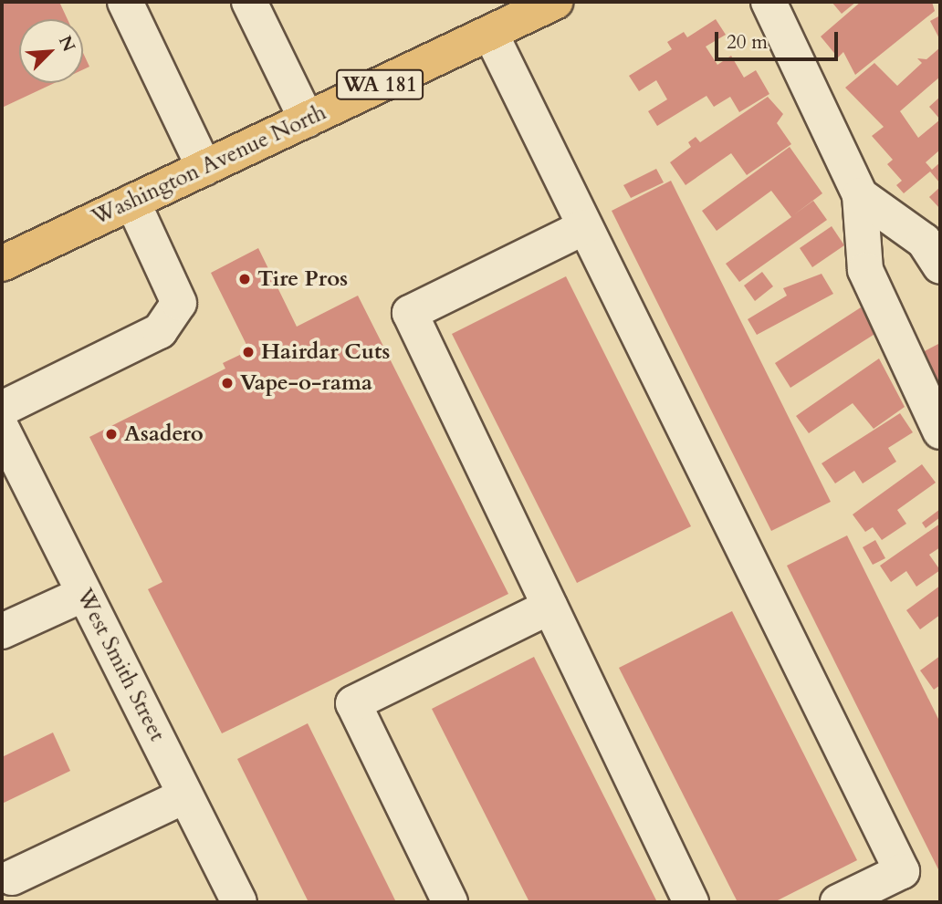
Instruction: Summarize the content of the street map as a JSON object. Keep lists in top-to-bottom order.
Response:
{
  "streets": {
    "main road": ["WA 181", "Washington Avenue North"],
    "street": ["West Smith Street"]
  },
  "places": [
    "Tire Pros",
    "Hairdar Cuts",
    "Vape-o-rama",
    "Asadero"
  ],
  "scale_bar": "20 m",
  "north": "top right"
}
